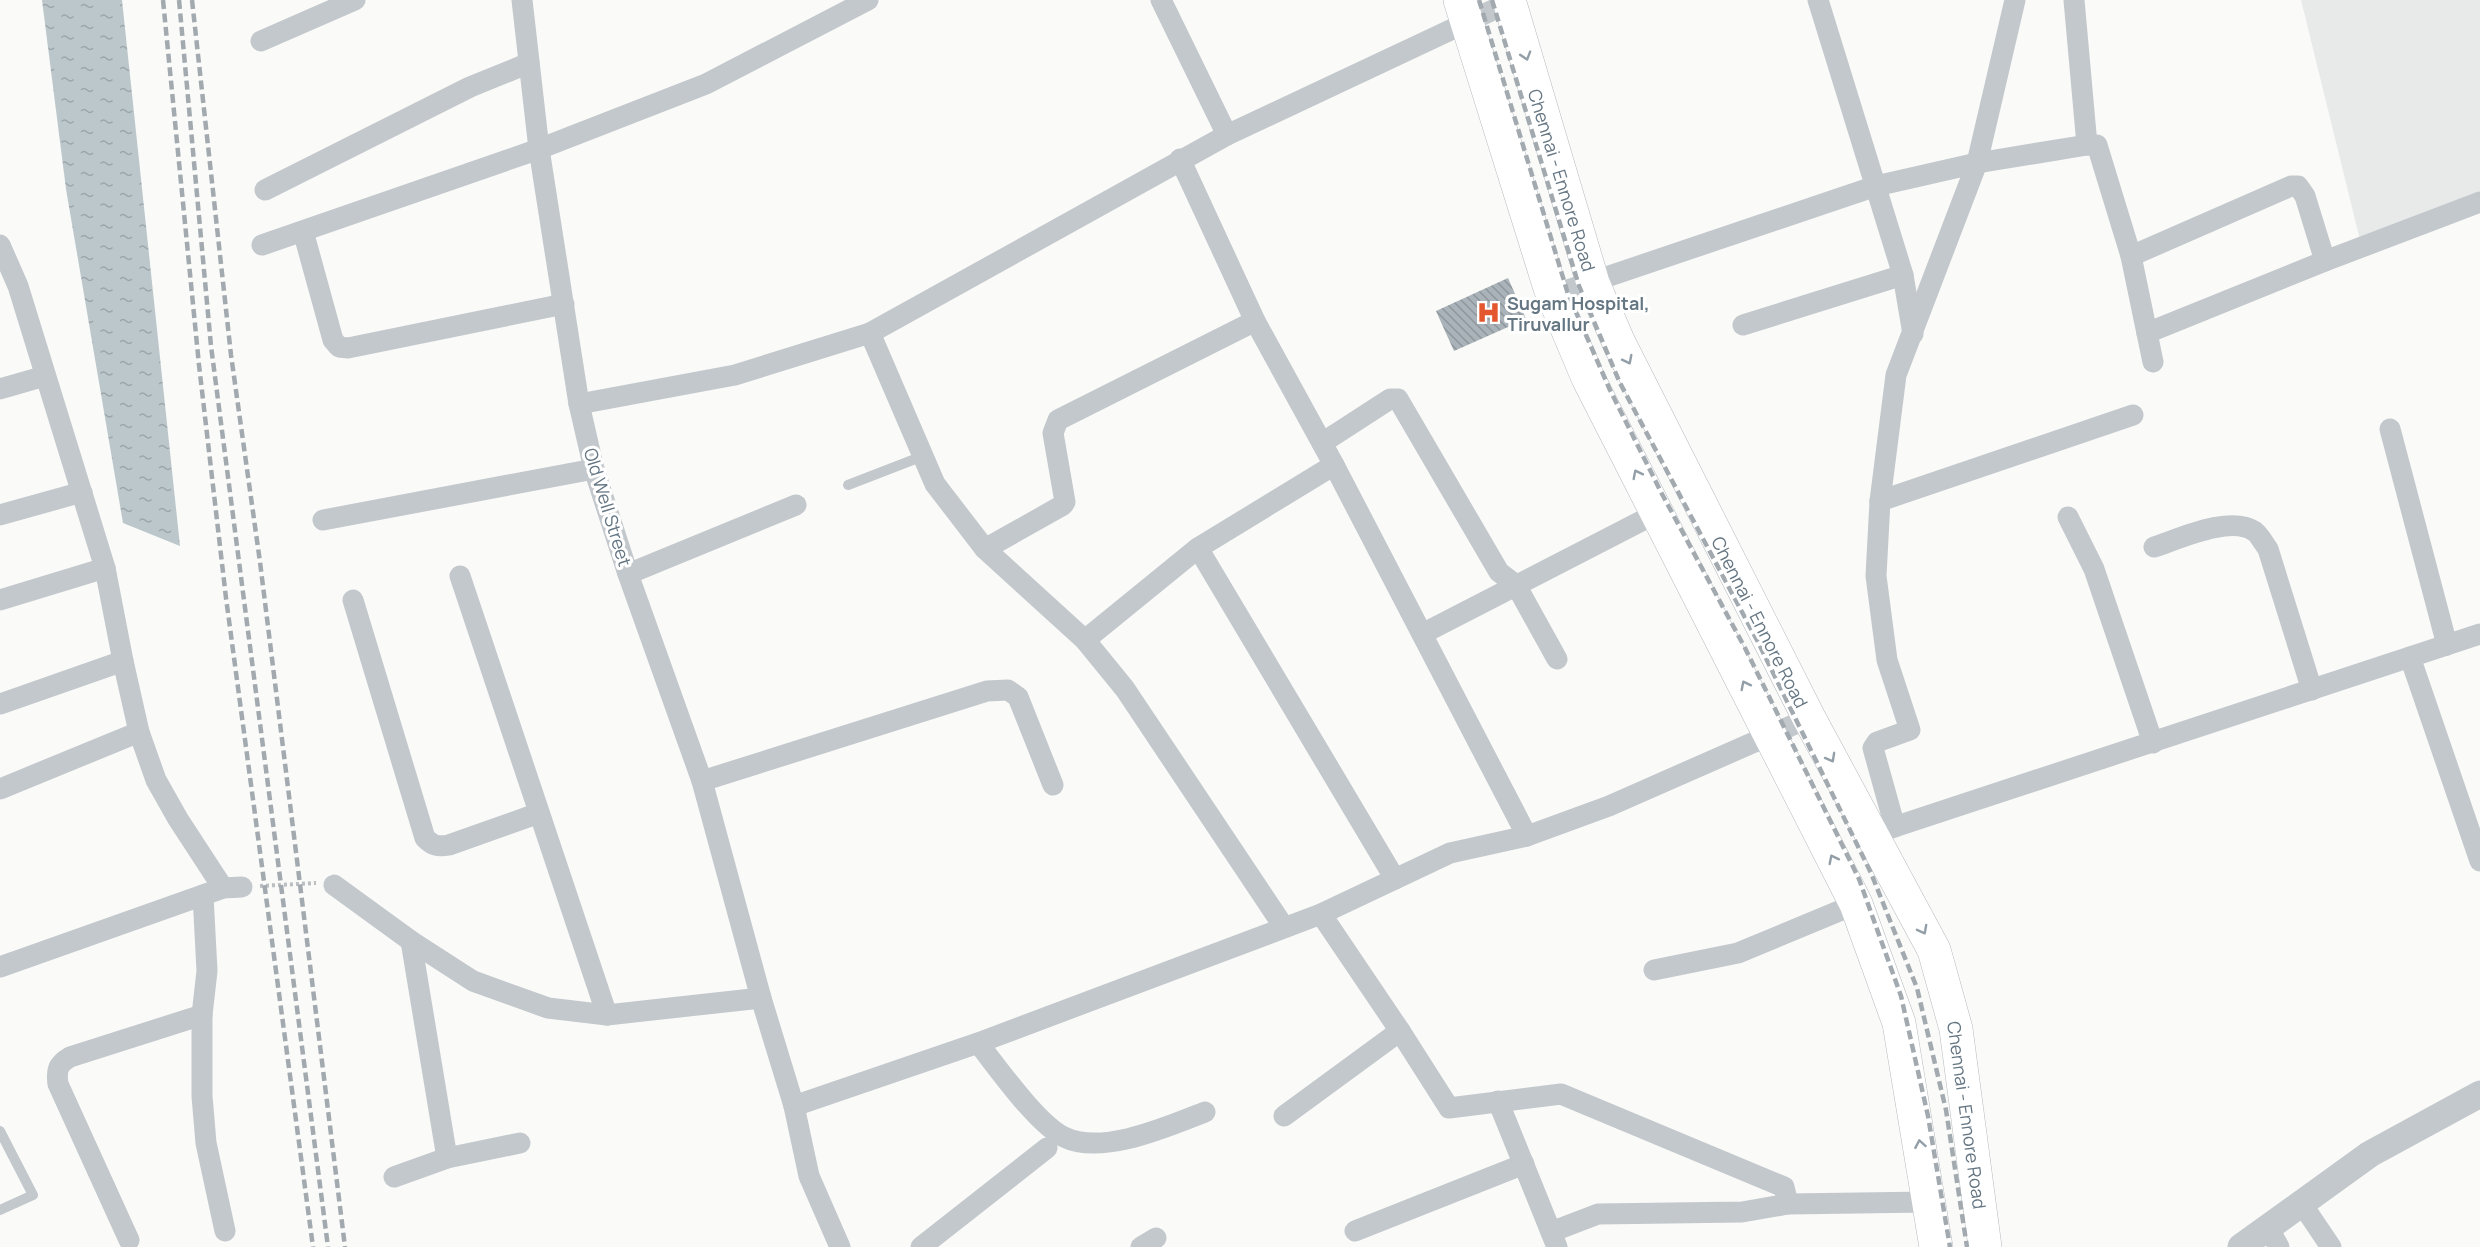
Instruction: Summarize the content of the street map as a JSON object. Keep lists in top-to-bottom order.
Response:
{
  "streets": {
    "main road": ["Chennai - Ennore Road"],
    "street": ["Old Well Street"]
  },
  "places": {
    "hospital": ["Sugam Hospital, Tiruvallur"]
  }
}
